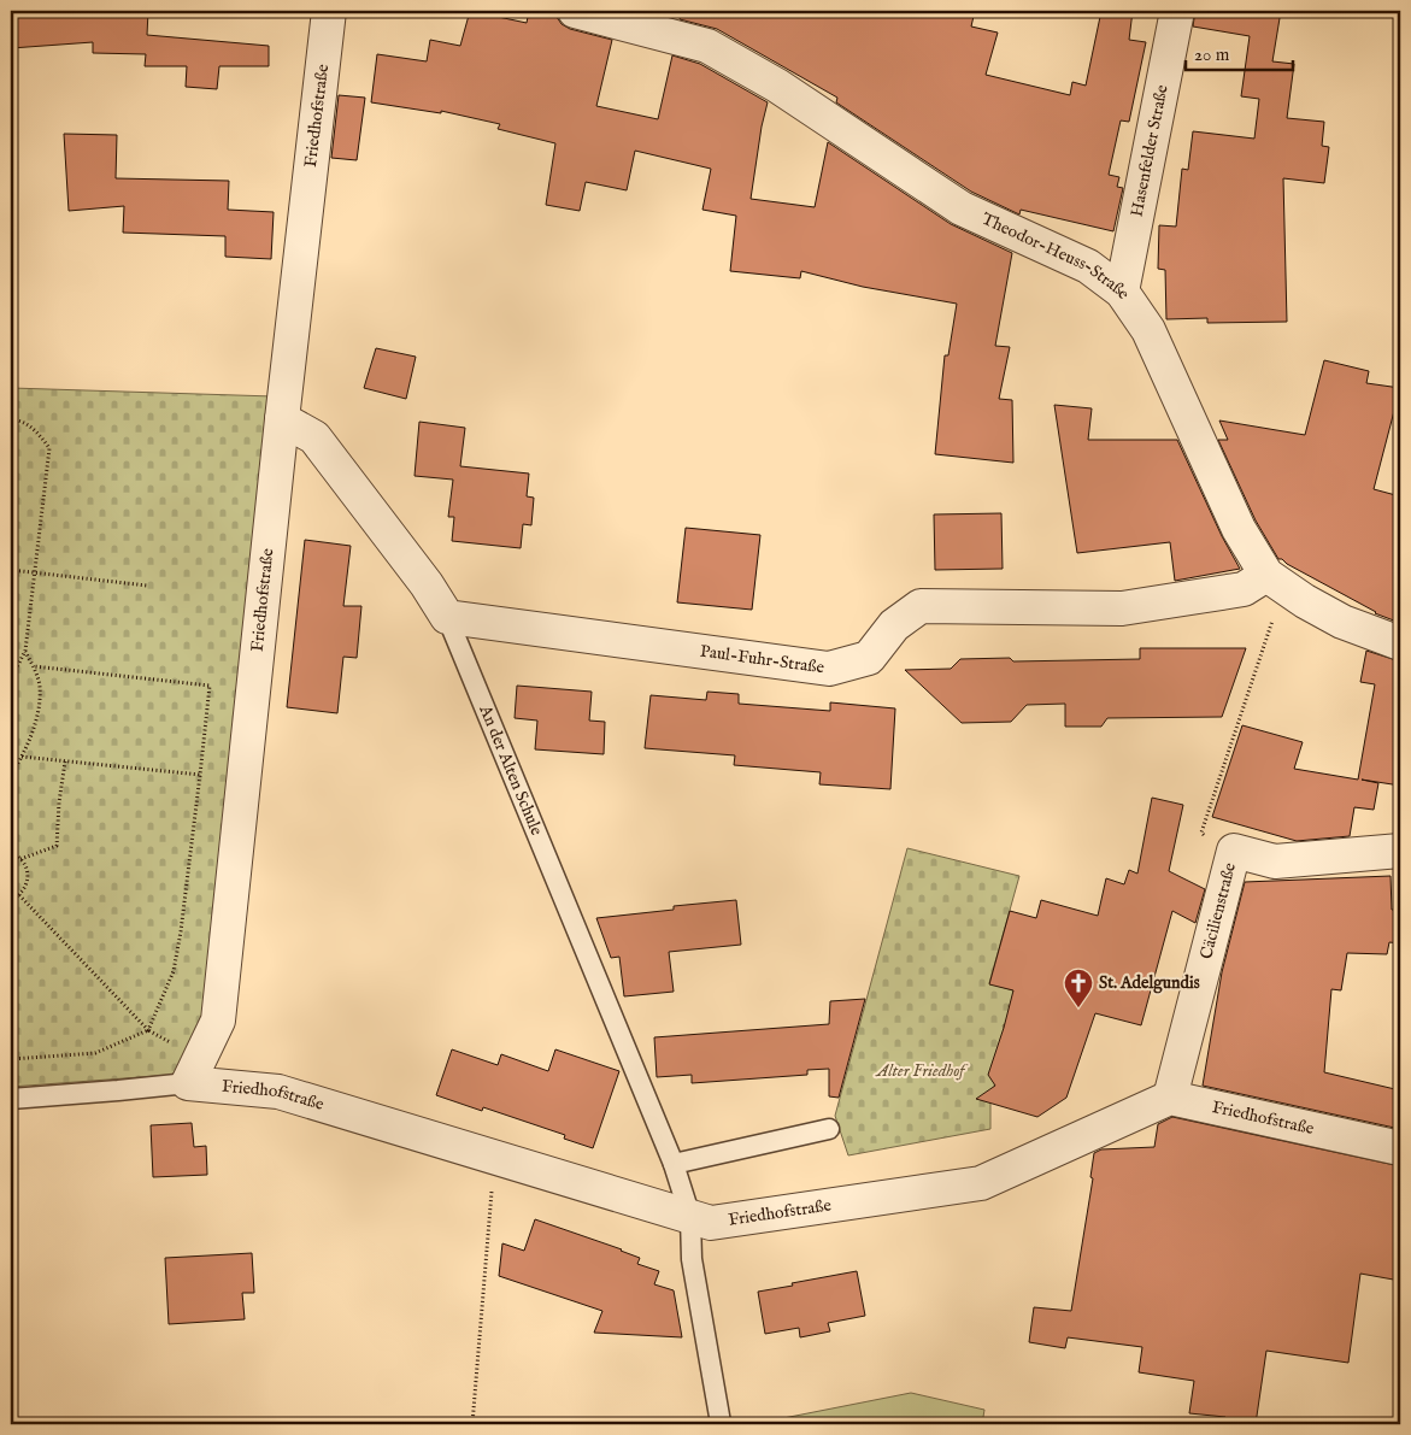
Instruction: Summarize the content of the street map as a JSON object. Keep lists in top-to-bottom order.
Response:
{
  "streets": {
    "street": [
      "Friedhofstraße",
      "Hasenfelder Straße",
      "Theodor-Heuss-Straße",
      "Paul-Fuhr-Straße",
      "An der Alten Schule",
      "Cäcilienstraße"
    ]
  },
  "crossings": [
    ["Friedhofstraße", "An der Alten Schule"],
    ["Friedhofstraße", "Cäcilienstraße"],
    ["Hasenfelder Straße", "Theodor-Heuss-Straße"],
    ["Theodor-Heuss-Straße", "Paul-Fuhr-Straße"],
    ["Paul-Fuhr-Straße", "An der Alten Schule"]
  ],
  "parks": ["Alter Friedhof"],
  "places": {
    "church": ["St. Adelgundis"]
  },
  "scale_bar": "20 m"
}
